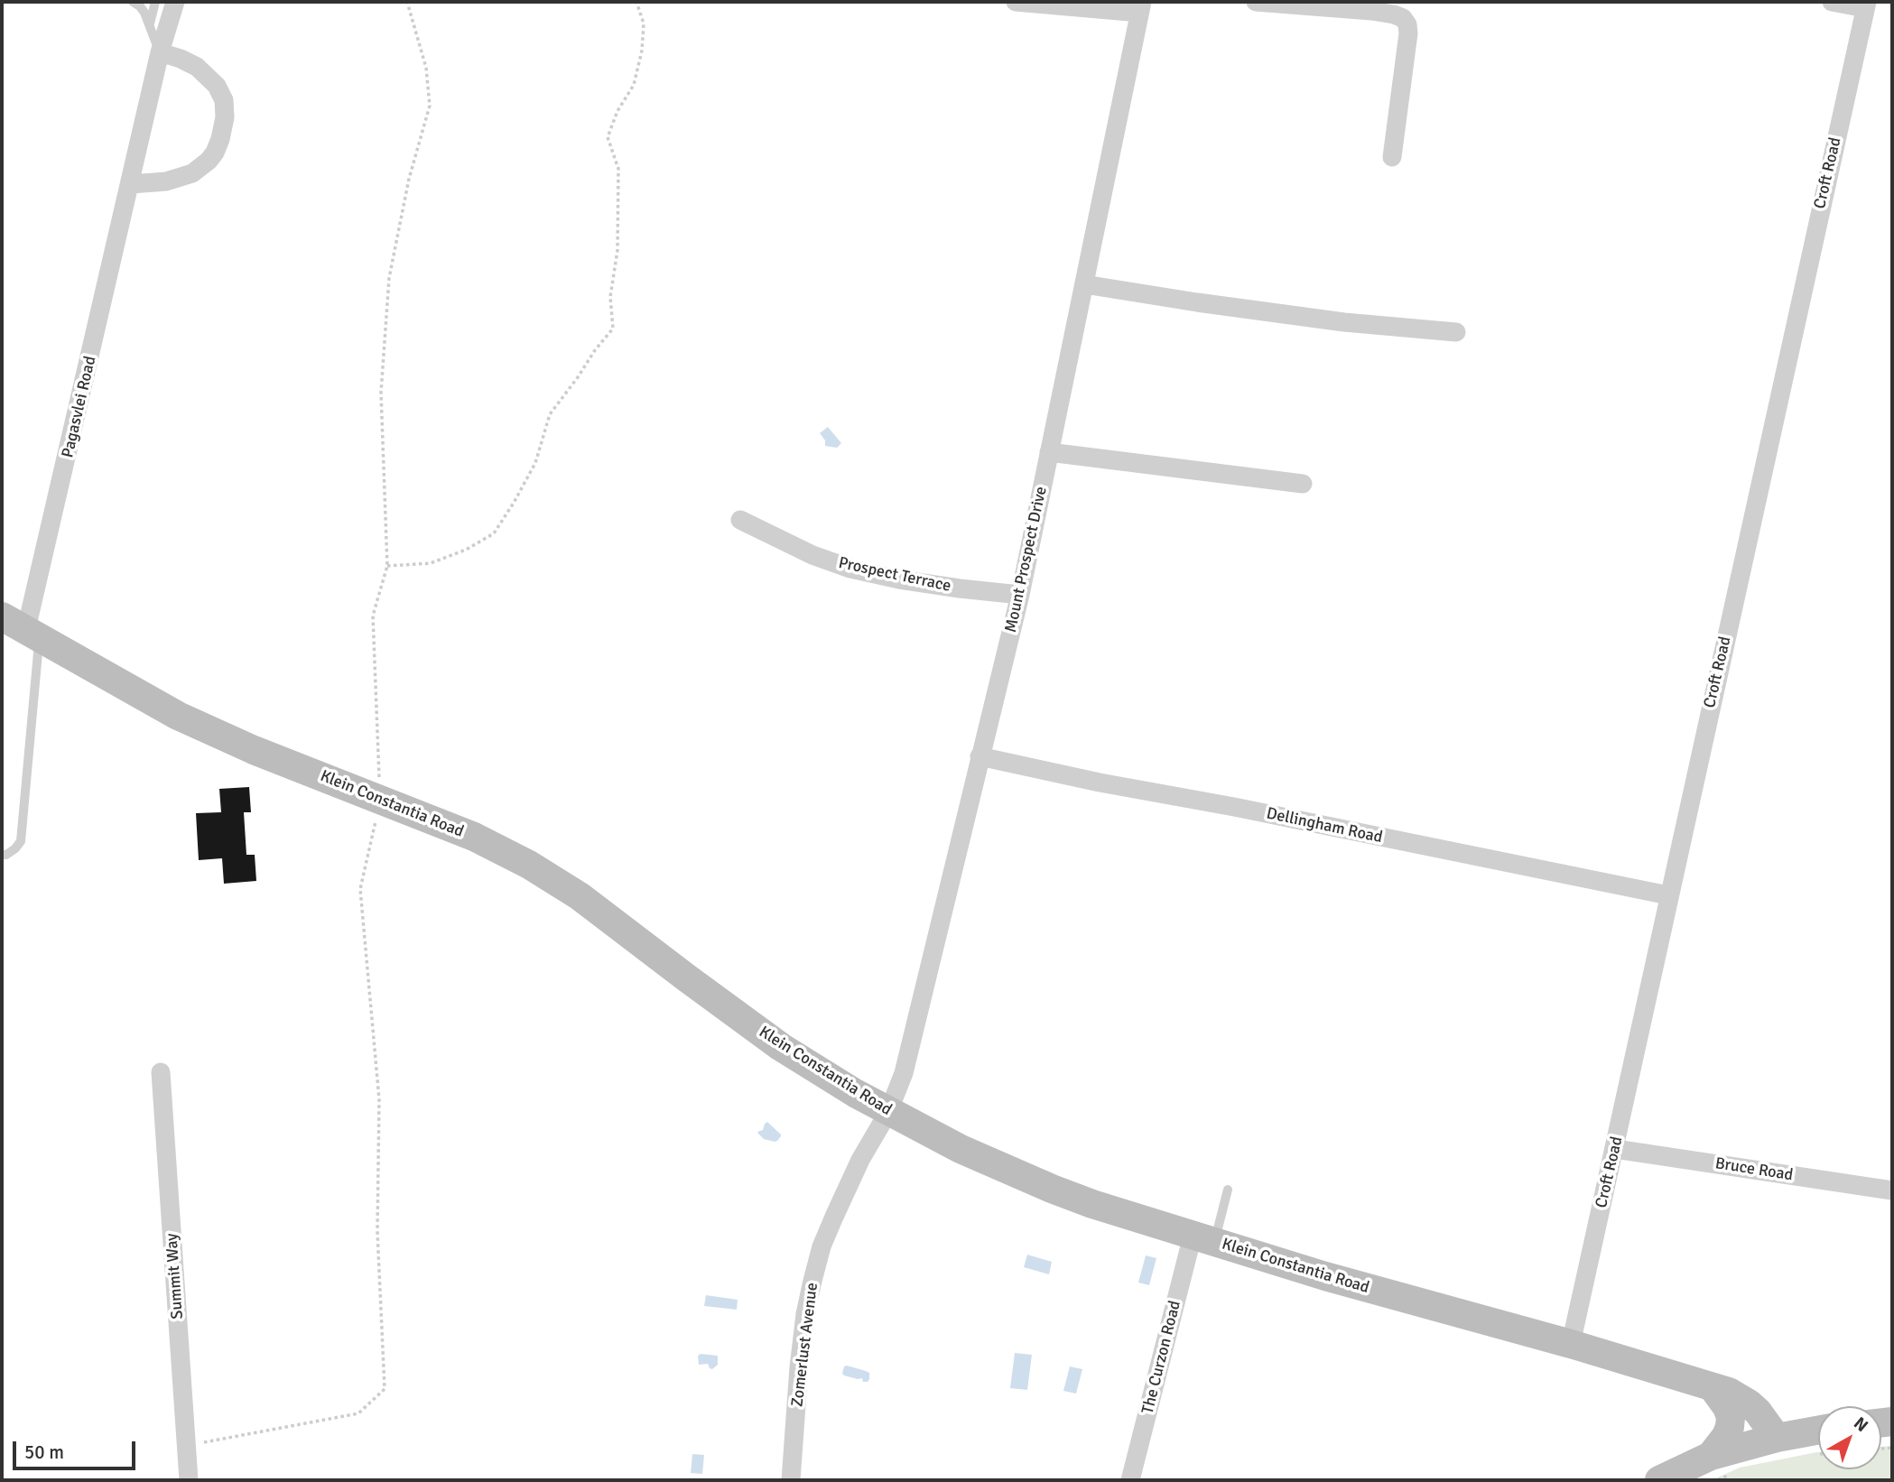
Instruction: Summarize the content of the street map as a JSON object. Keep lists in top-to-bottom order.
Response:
{
  "streets": {
    "street": [
      "Croft Road",
      "Pagasvlei Road",
      "Mount Prospect Drive",
      "Prospect Terrace",
      "Klein Constantia Road",
      "Dellingham Road",
      "Bruce Road",
      "Summit Way",
      "Zomerlust Avenue",
      "The Curzon Road"
    ]
  },
  "crossings": [
    ["Croft Road", "Klein Constantia Road"],
    ["Croft Road", "Dellingham Road"],
    ["Croft Road", "Bruce Road"],
    ["Pagasvlei Road", "Klein Constantia Road"],
    ["Mount Prospect Drive", "Prospect Terrace"],
    ["Mount Prospect Drive", "Klein Constantia Road"],
    ["Mount Prospect Drive", "Dellingham Road"],
    ["Mount Prospect Drive", "Zomerlust Avenue"],
    ["Klein Constantia Road", "Zomerlust Avenue"],
    ["Klein Constantia Road", "The Curzon Road"]
  ],
  "scale_bar": "50 m",
  "north": "top right"
}
